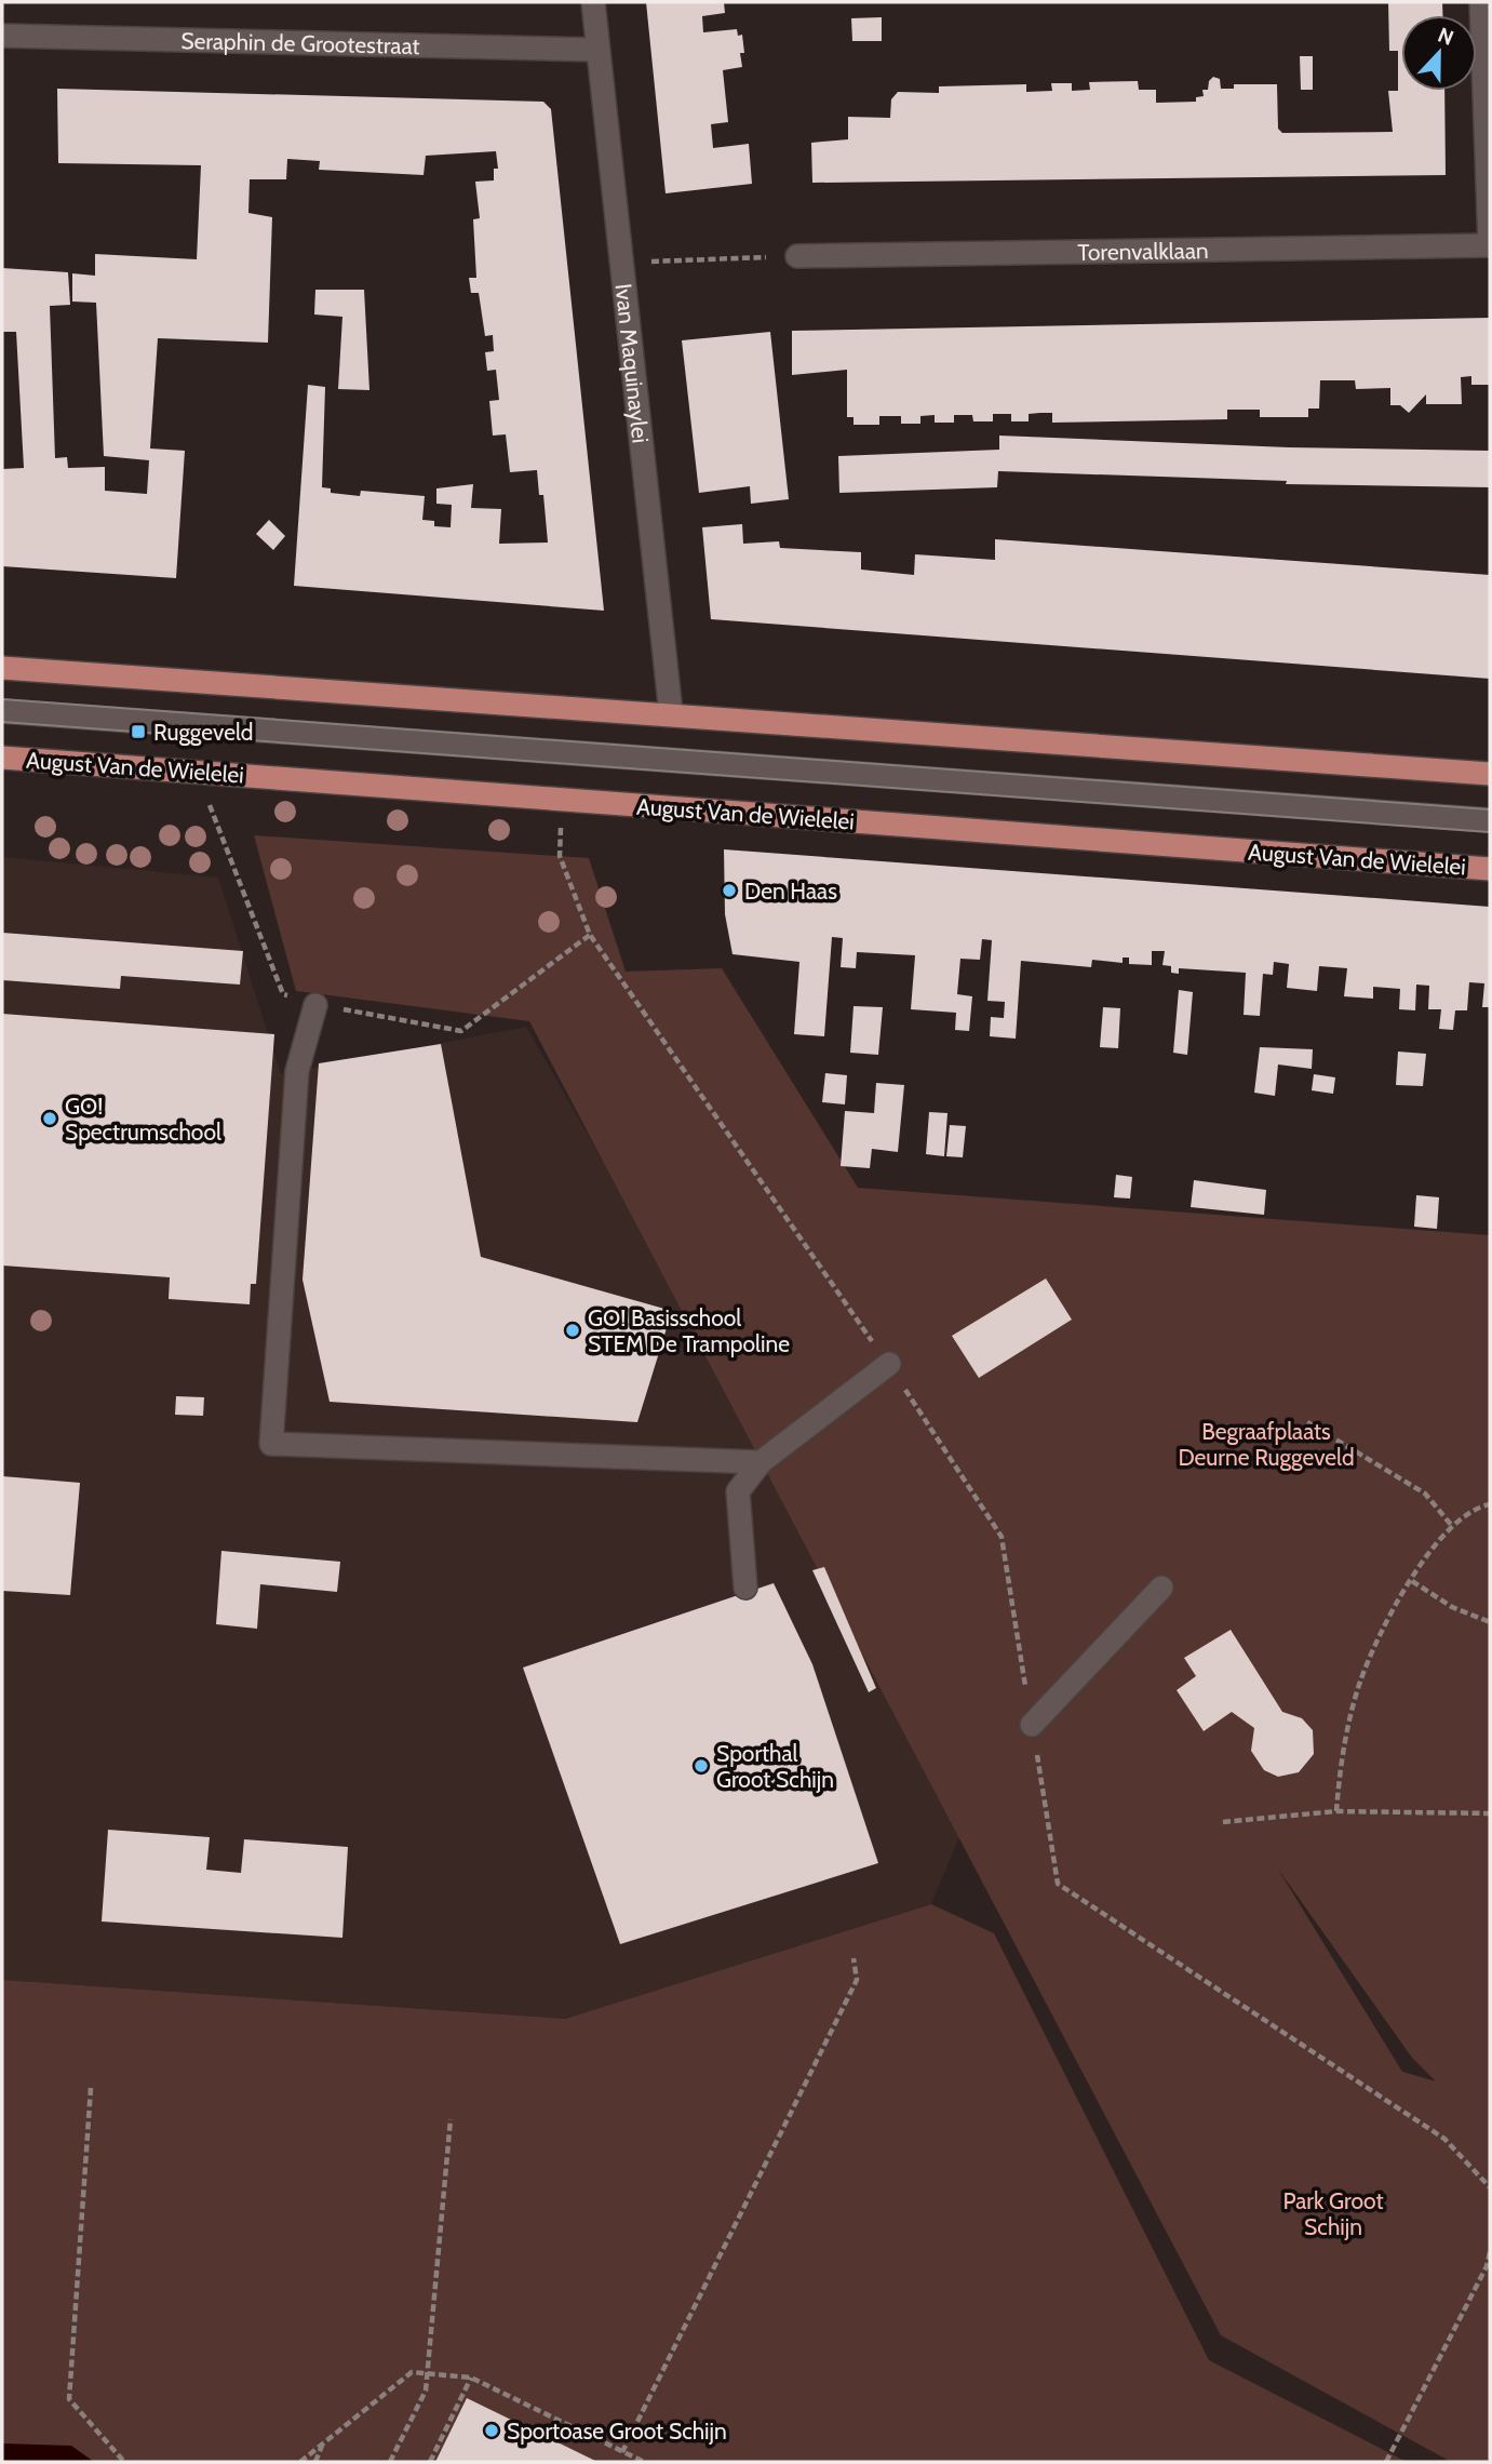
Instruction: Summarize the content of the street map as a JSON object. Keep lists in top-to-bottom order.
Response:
{
  "streets": {
    "main road": ["August Van de Wielelei"],
    "street": ["Seraphin de Grootestraat", "Torenvalklaan", "Ivan Maquinaylei"]
  },
  "crossings": [
    ["Seraphin de Grootestraat", "Ivan Maquinaylei"]
  ],
  "parks": ["Begraafplaats Deurne Ruggeveld", "Park Groot Schijn"],
  "places": {
    "transit": ["Ruggeveld"],
    "other": [
      "Den Haas",
      "GO! Spectrumschool",
      "GO! Basisschool STEM De Trampoline",
      "Sporthal Groot Schijn",
      "Sportoase Groot Schijn"
    ]
  },
  "north": "top"
}
